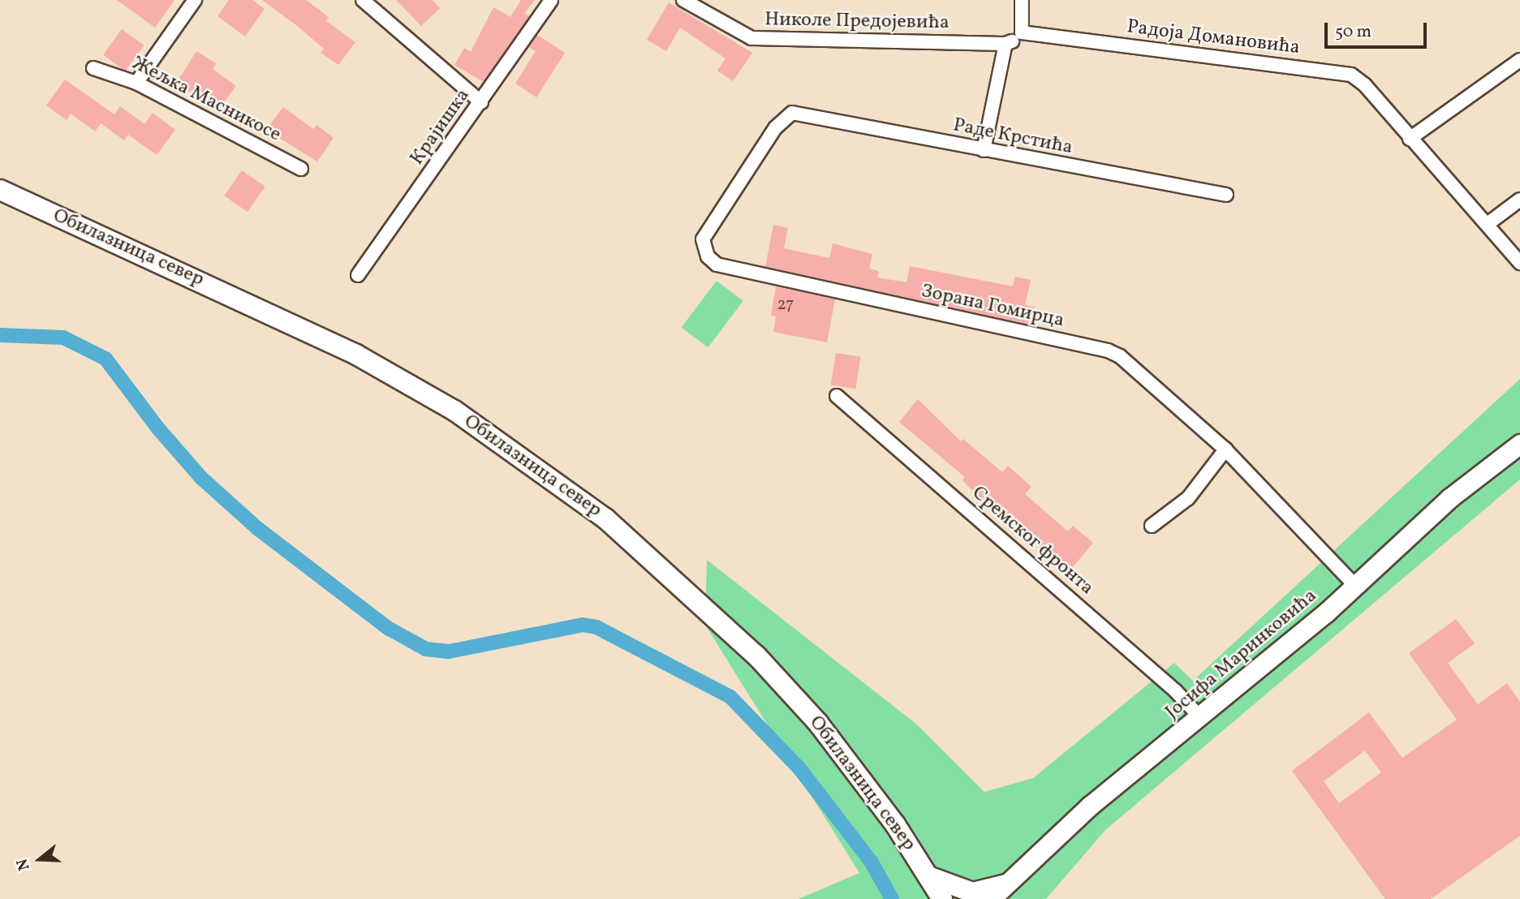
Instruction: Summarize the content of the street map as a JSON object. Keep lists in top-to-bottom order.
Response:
{
  "streets": {
    "main road": ["Обилазница север"],
    "street": [
      "Николе Предојевића",
      "Радоја Домановића",
      "Жељка Масникосе",
      "Крајишка",
      "Раде Крстића",
      "Зорана Гомирца",
      "Сремског фронта",
      "Јосифа Маринковића"
    ]
  },
  "crossings": [
    ["Раде Крстића", "Зорана Гомирца"],
    ["Зорана Гомирца", "Јосифа Маринковића"],
    ["Сремског фронта", "Јосифа Маринковића"]
  ],
  "house_numbers": ["27"],
  "scale_bar": "50 m",
  "north": "left"
}
